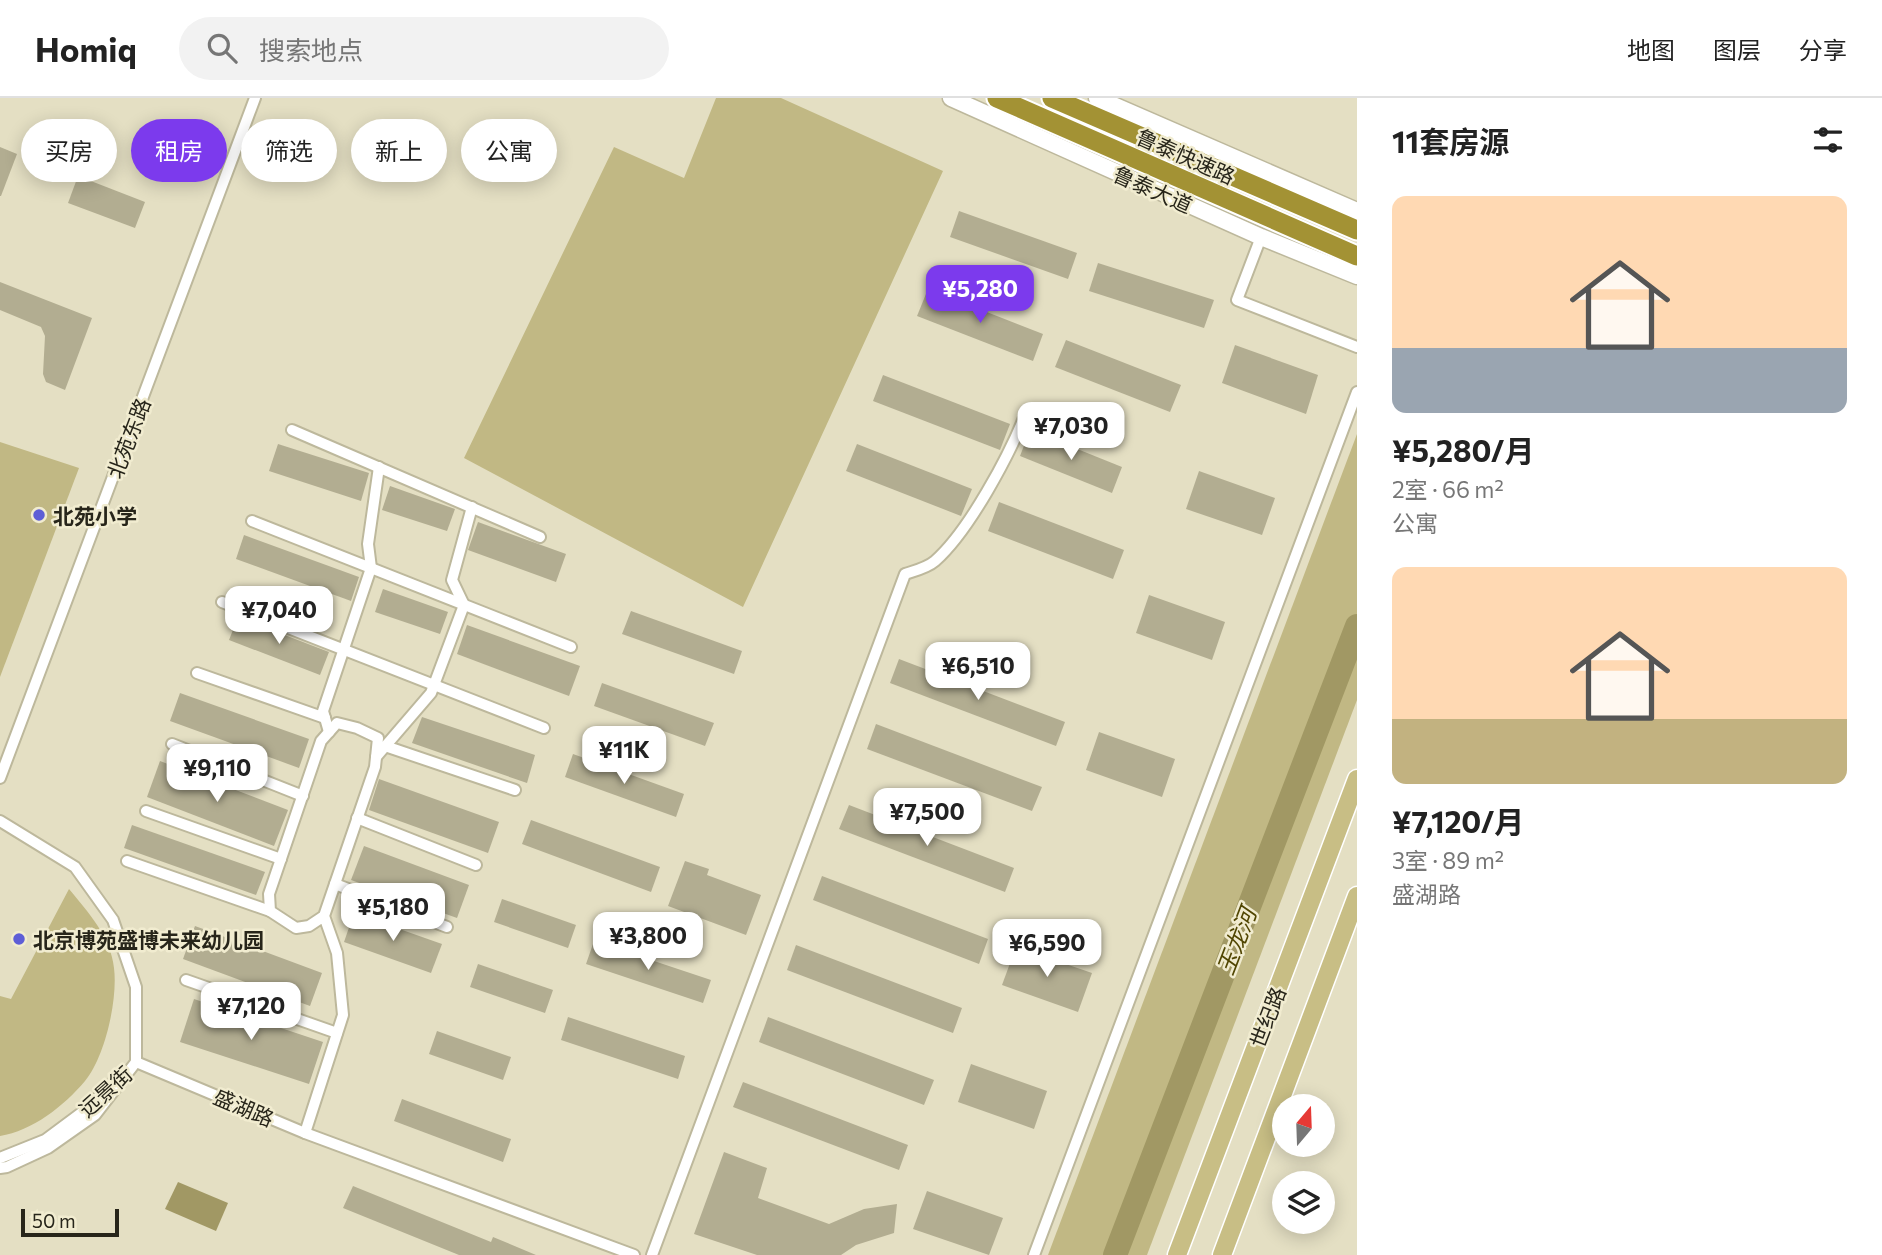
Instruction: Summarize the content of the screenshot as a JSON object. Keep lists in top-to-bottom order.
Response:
{
  "streets": {
    "highway": ["鲁泰快速路"],
    "main road": ["鲁泰大道", "世纪路"],
    "street": ["北苑东路", "远景街", "盛湖路"]
  },
  "crossings": [
    ["远景街", "盛湖路"]
  ],
  "water": ["玉龙河"],
  "places": ["北苑小学", "北京博苑盛博未来幼儿园"],
  "scale_bar": "50 m",
  "north": "top",
  "page": {
    "header": "Homiq",
    "search": "搜索地点",
    "nav": ["地图", "图层", "分享"],
    "heading": "11套房源",
    "chip": [
      "买房",
      "租房",
      "筛选",
      "新上",
      "公寓"
    ],
    "list": [
      {
        "name": "¥5,280/月",
        "note": "2室 · 66 m² · 公寓"
      },
      {
        "name": "¥7,120/月",
        "note": "3室 · 89 m² · 盛湖路"
      }
    ],
    "price": [
      "¥5,280",
      "¥7,030",
      "¥7,040",
      "¥6,510",
      "¥11K",
      "¥9,110",
      "¥7,500",
      "¥5,180",
      "¥3,800",
      "¥6,590",
      "¥7,120"
    ],
    "scale": "50 m"
  }
}
